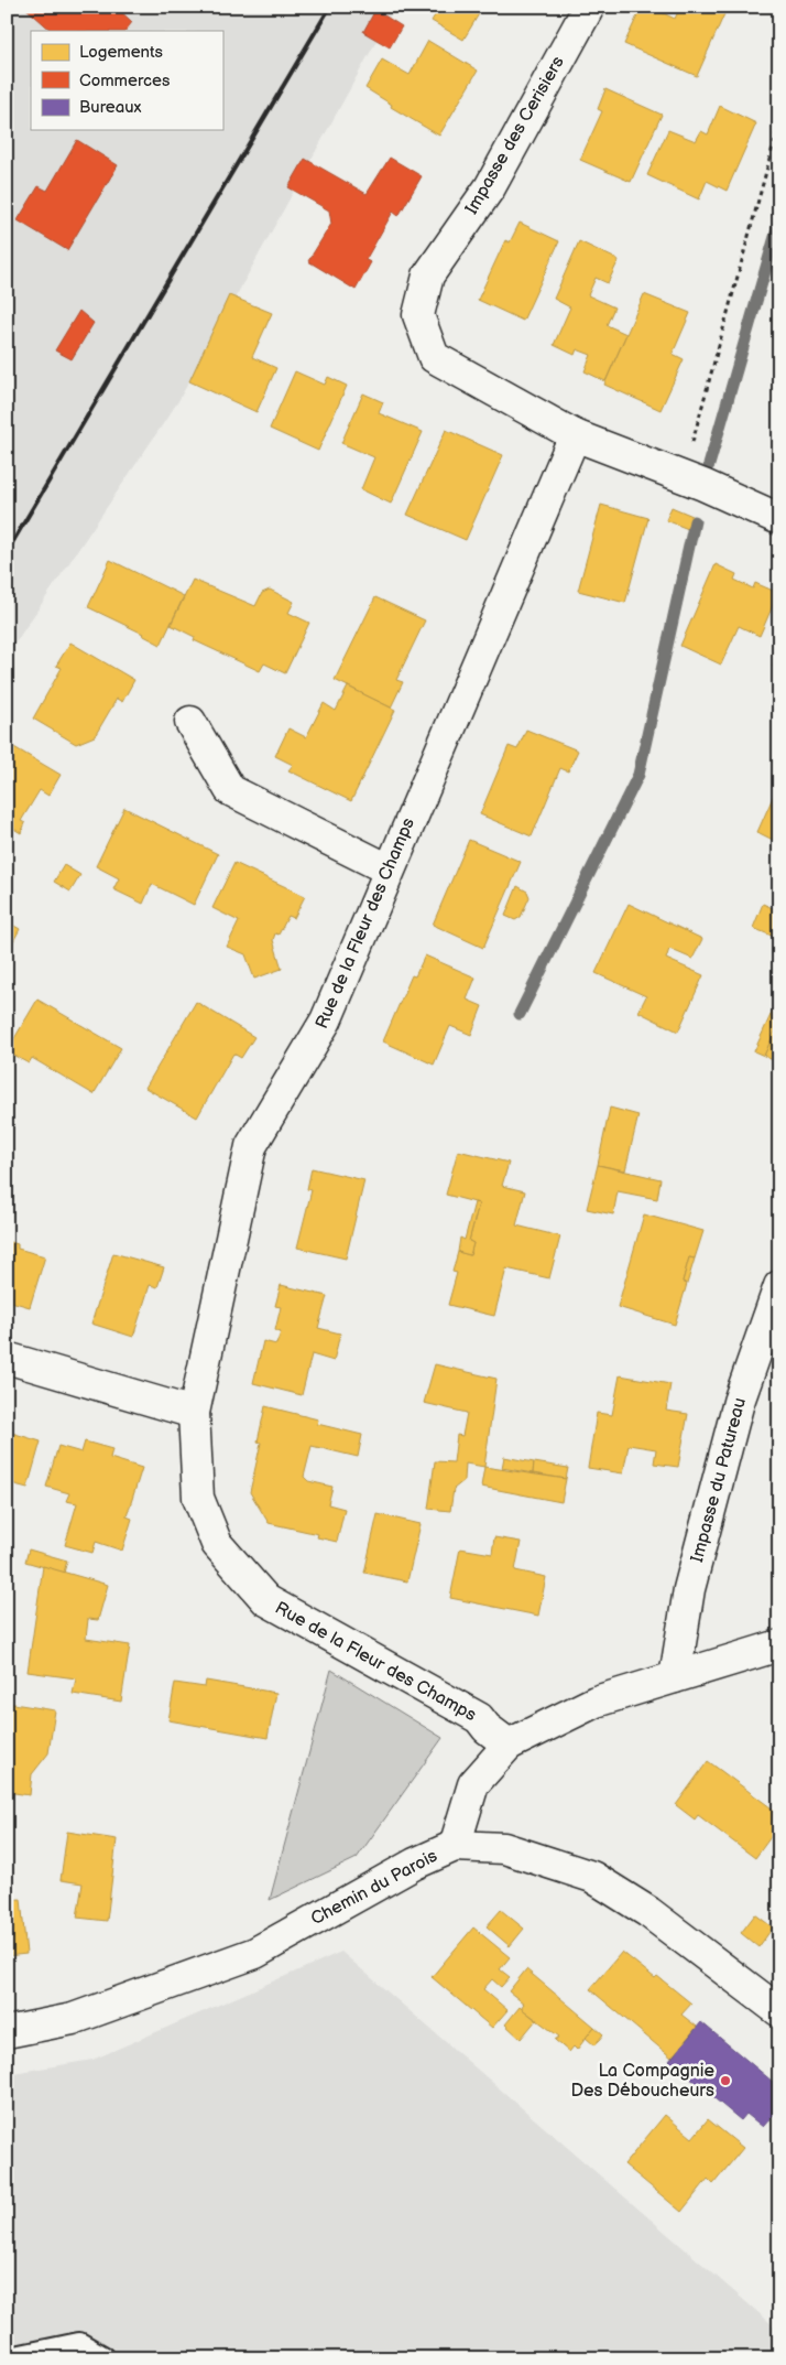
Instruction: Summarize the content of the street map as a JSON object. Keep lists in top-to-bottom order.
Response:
{
  "streets": {
    "street": [
      "Impasse des Cerisiers",
      "Rue de la Fleur des Champs",
      "Impasse du Patureau",
      "Chemin du Parois"
    ]
  },
  "crossings": [
    ["Impasse des Cerisiers", "Rue de la Fleur des Champs"]
  ],
  "places": ["La Compagnie Des Déboucheurs"],
  "legend": ["Logements", "Commerces", "Bureaux"]
}
